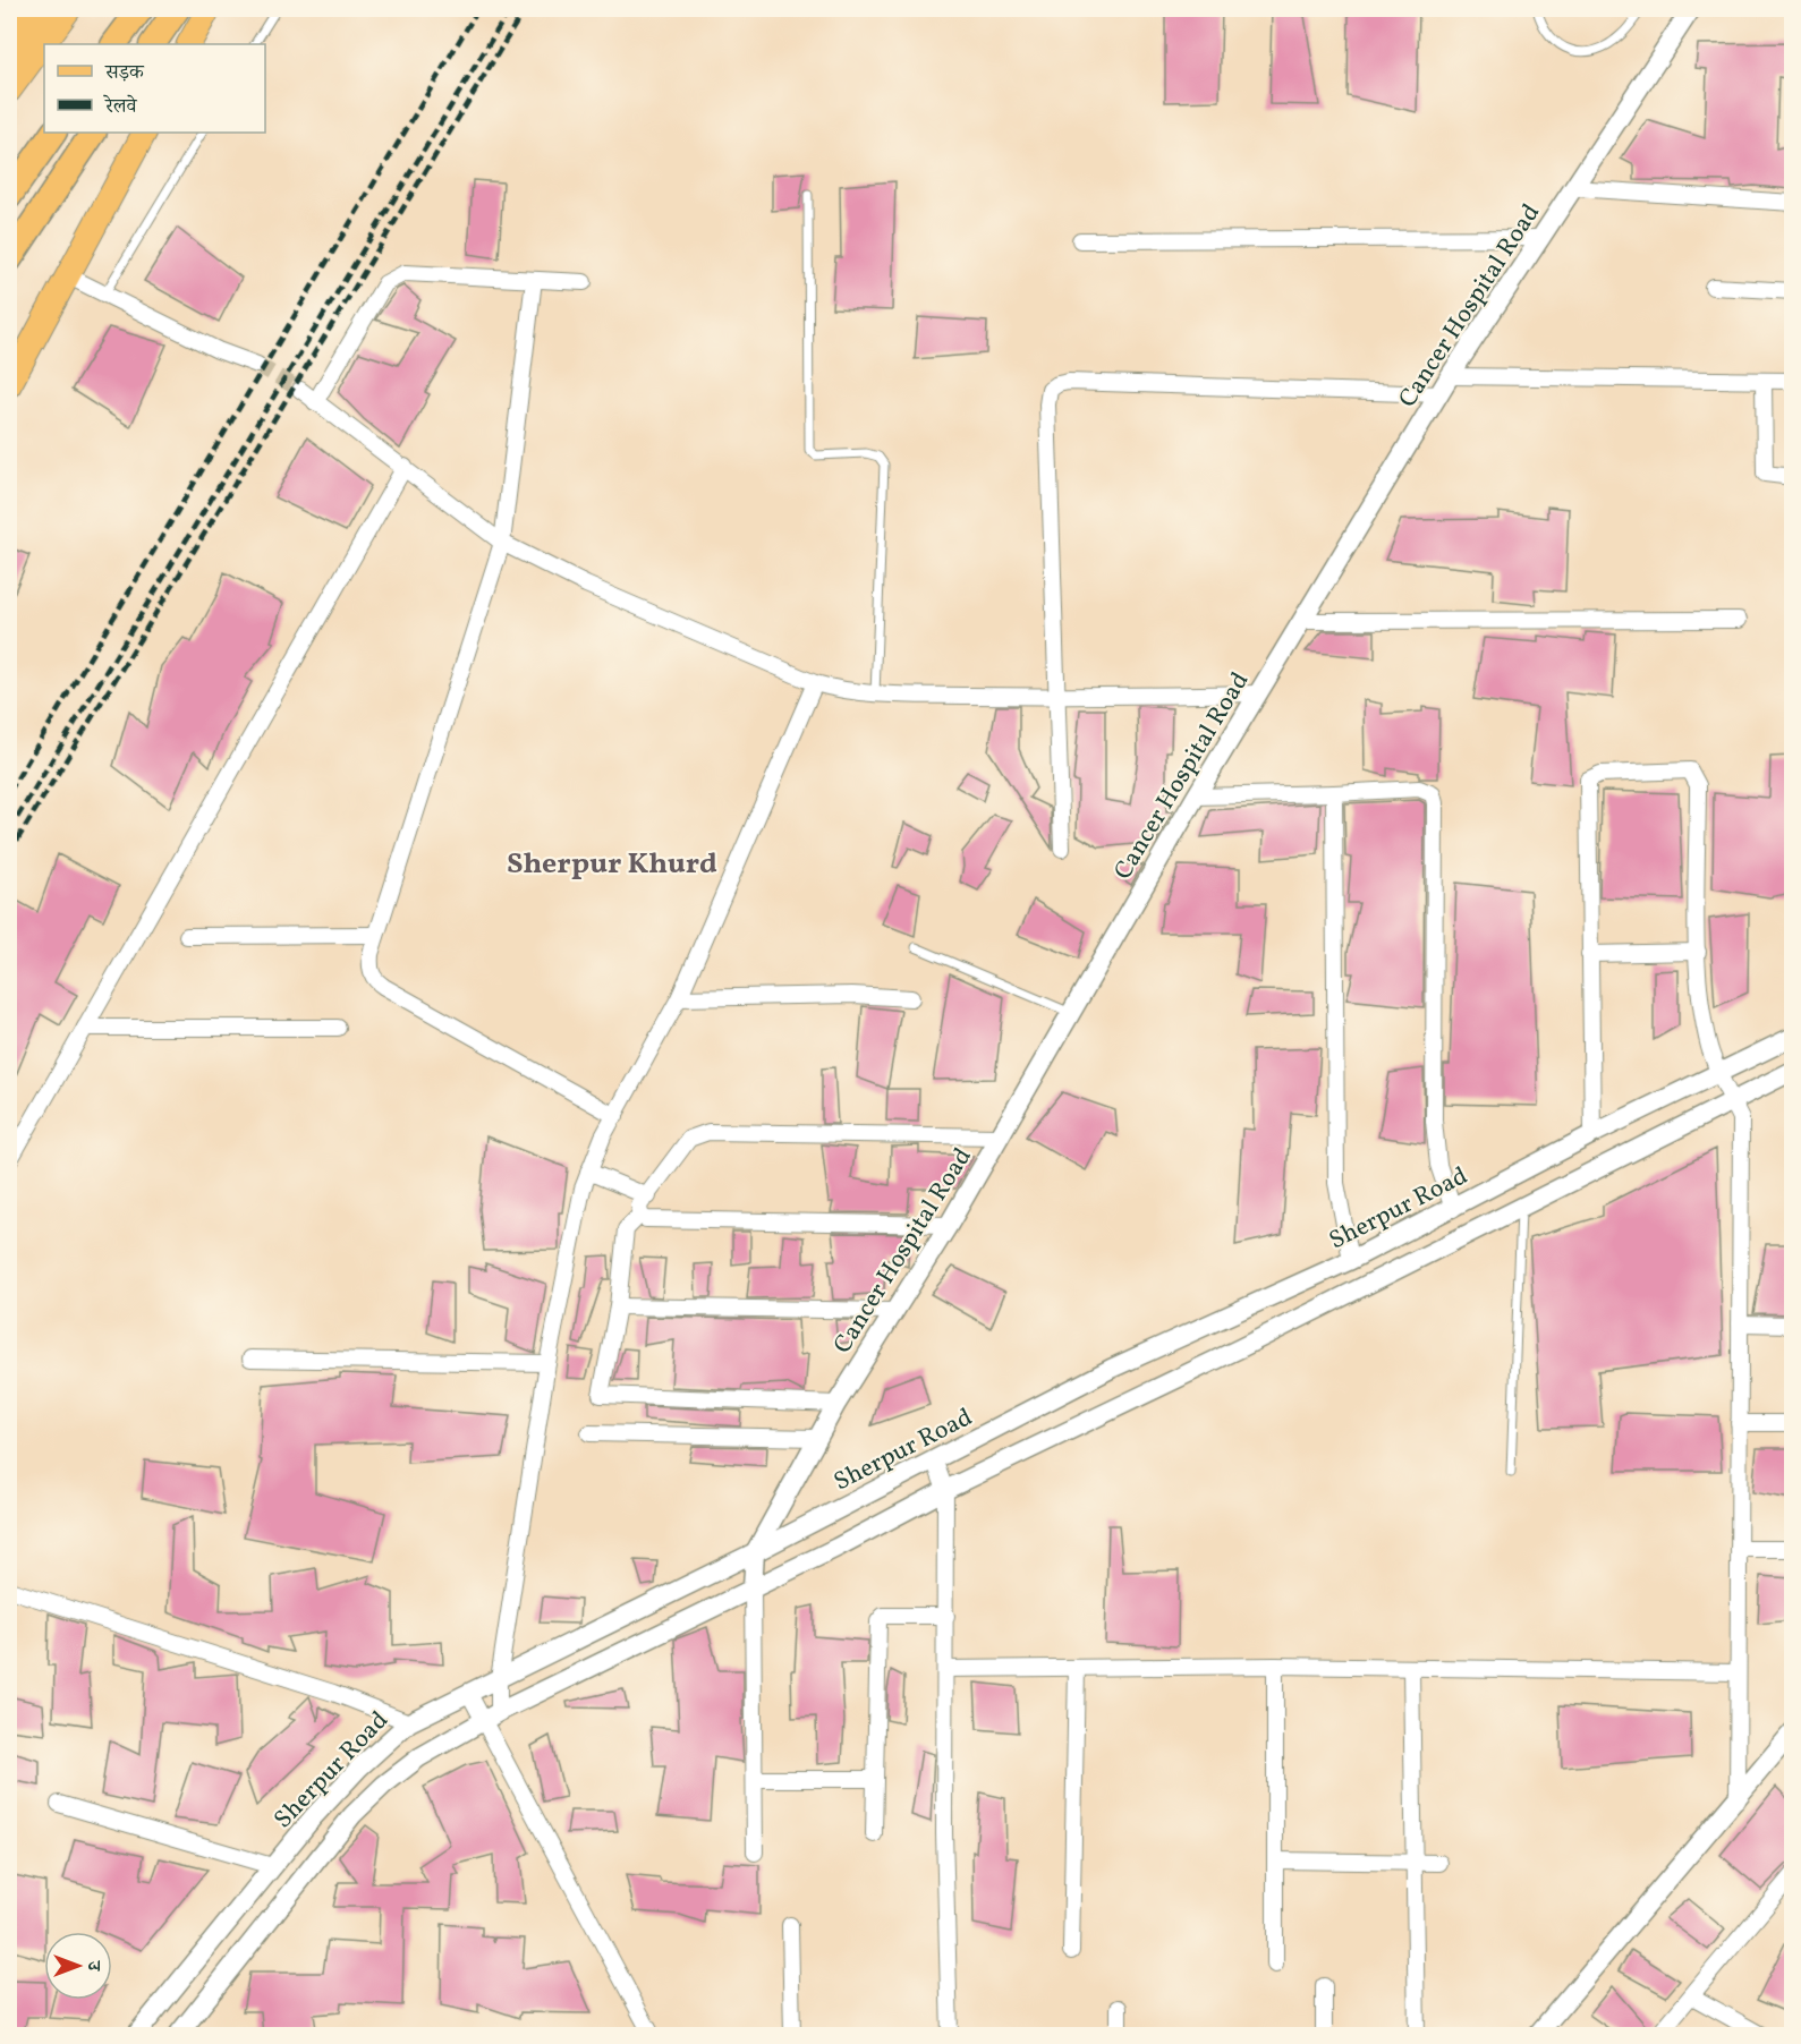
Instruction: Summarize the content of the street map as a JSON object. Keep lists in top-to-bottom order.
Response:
{
  "streets": {
    "street": ["Cancer Hospital Road", "Sherpur Road"]
  },
  "crossings": [
    ["Cancer Hospital Road", "Sherpur Road"]
  ],
  "districts": ["Sherpur Khurd"],
  "legend": ["सड़क", "रेलवे"],
  "north": "right"
}
